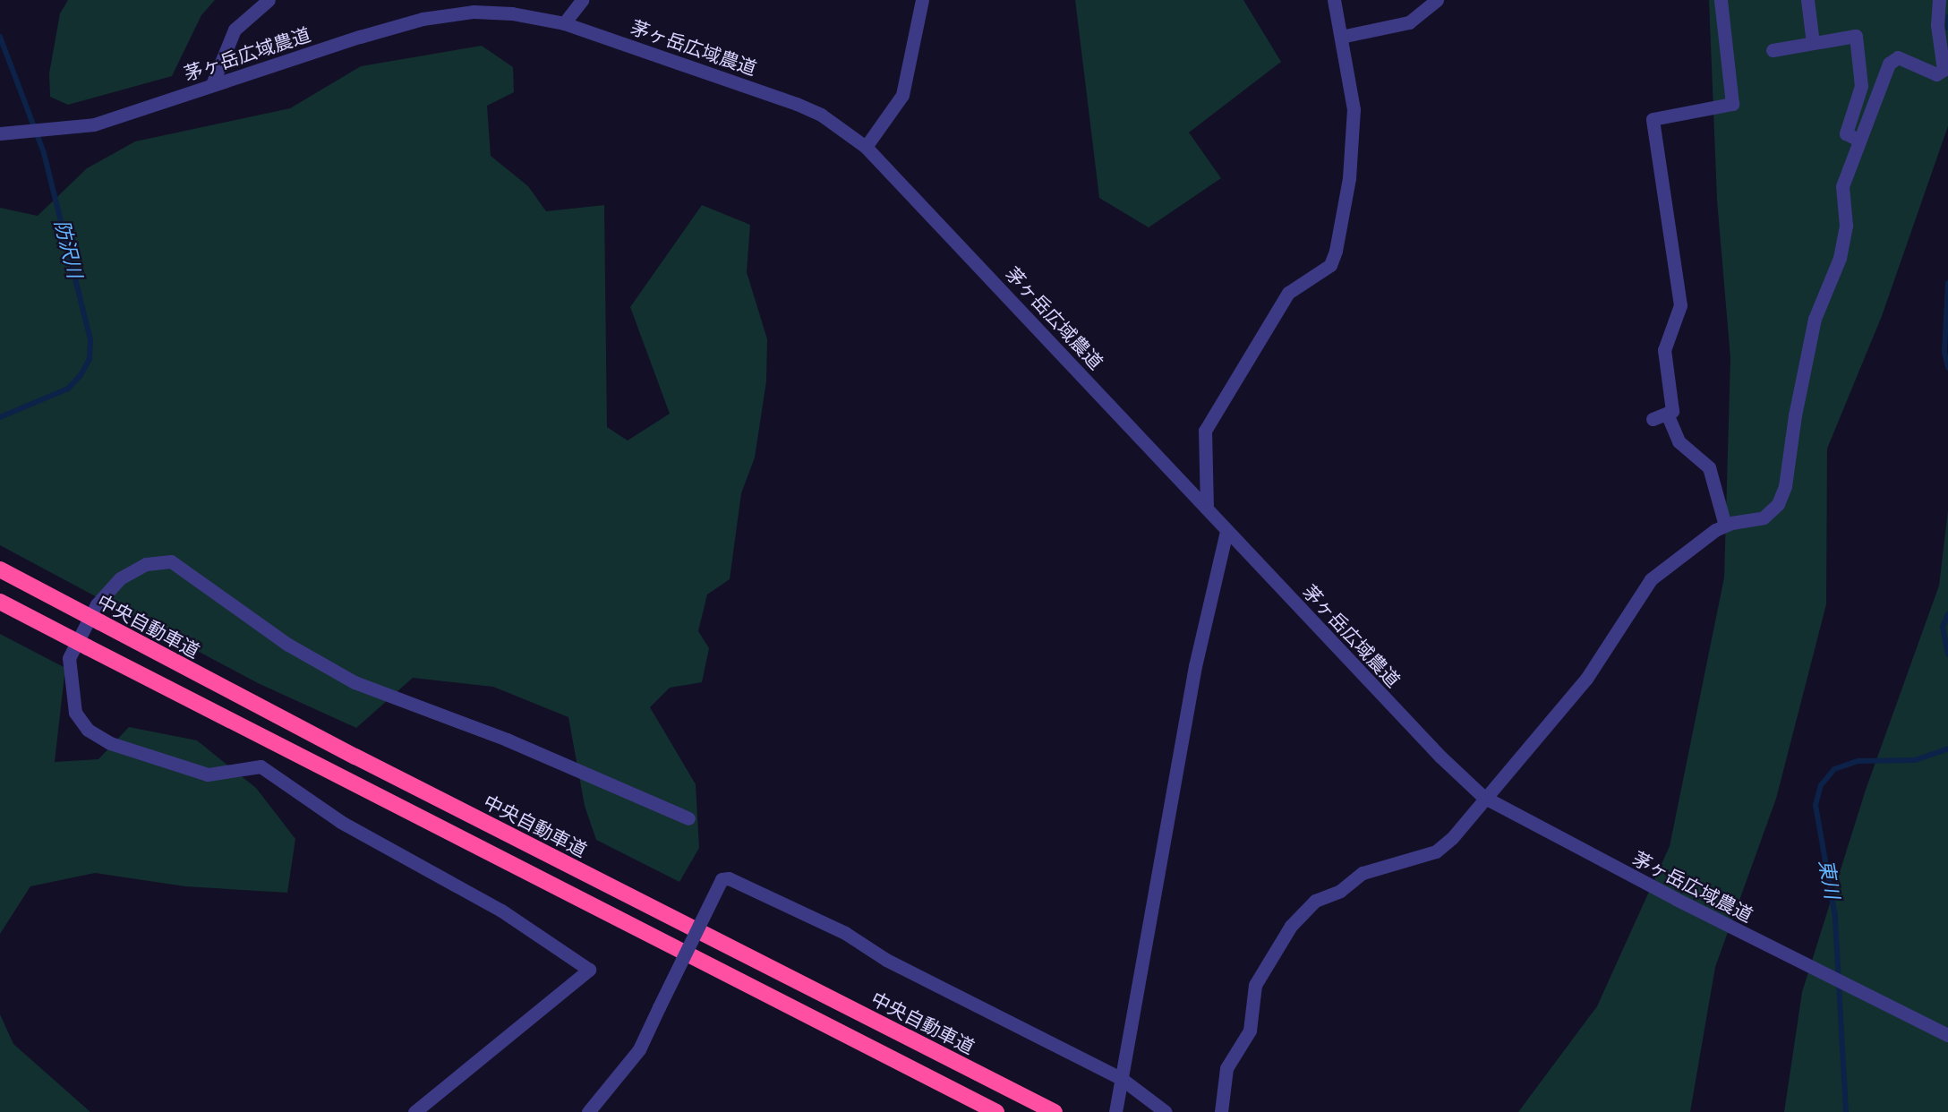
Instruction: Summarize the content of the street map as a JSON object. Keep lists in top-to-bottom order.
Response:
{
  "streets": {
    "highway": ["中央自動車道"],
    "street": ["茅ヶ岳広域農道"]
  },
  "water": ["防沢川", "東川"]
}
